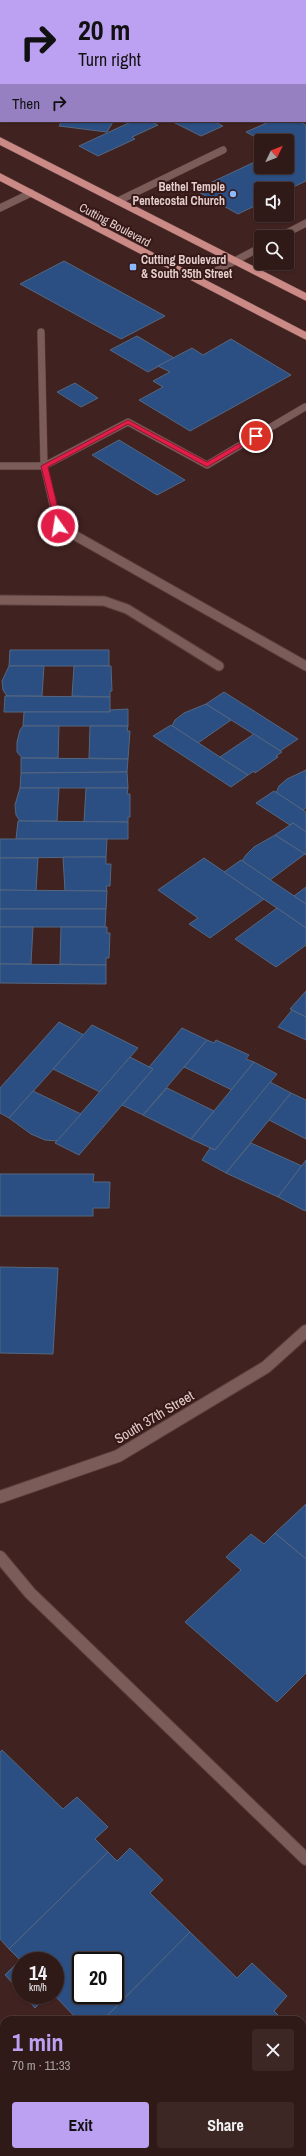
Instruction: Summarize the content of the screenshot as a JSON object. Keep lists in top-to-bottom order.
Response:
{
  "streets": {
    "main road": ["Cutting Boulevard"],
    "street": ["South 37th Street"]
  },
  "places": {
    "other": ["Bethel Temple Pentecostal Church"],
    "transit": ["Cutting Boulevard & South 35th Street"]
  },
  "north": "top right",
  "page": {
    "turn": ["20 m", "Turn right"],
    "then": "Then",
    "speed": "14 km/h",
    "limit": "20",
    "heading": ["1 min", "70 m · 11:33"],
    "buttons": ["Exit", "Share"]
  }
}
